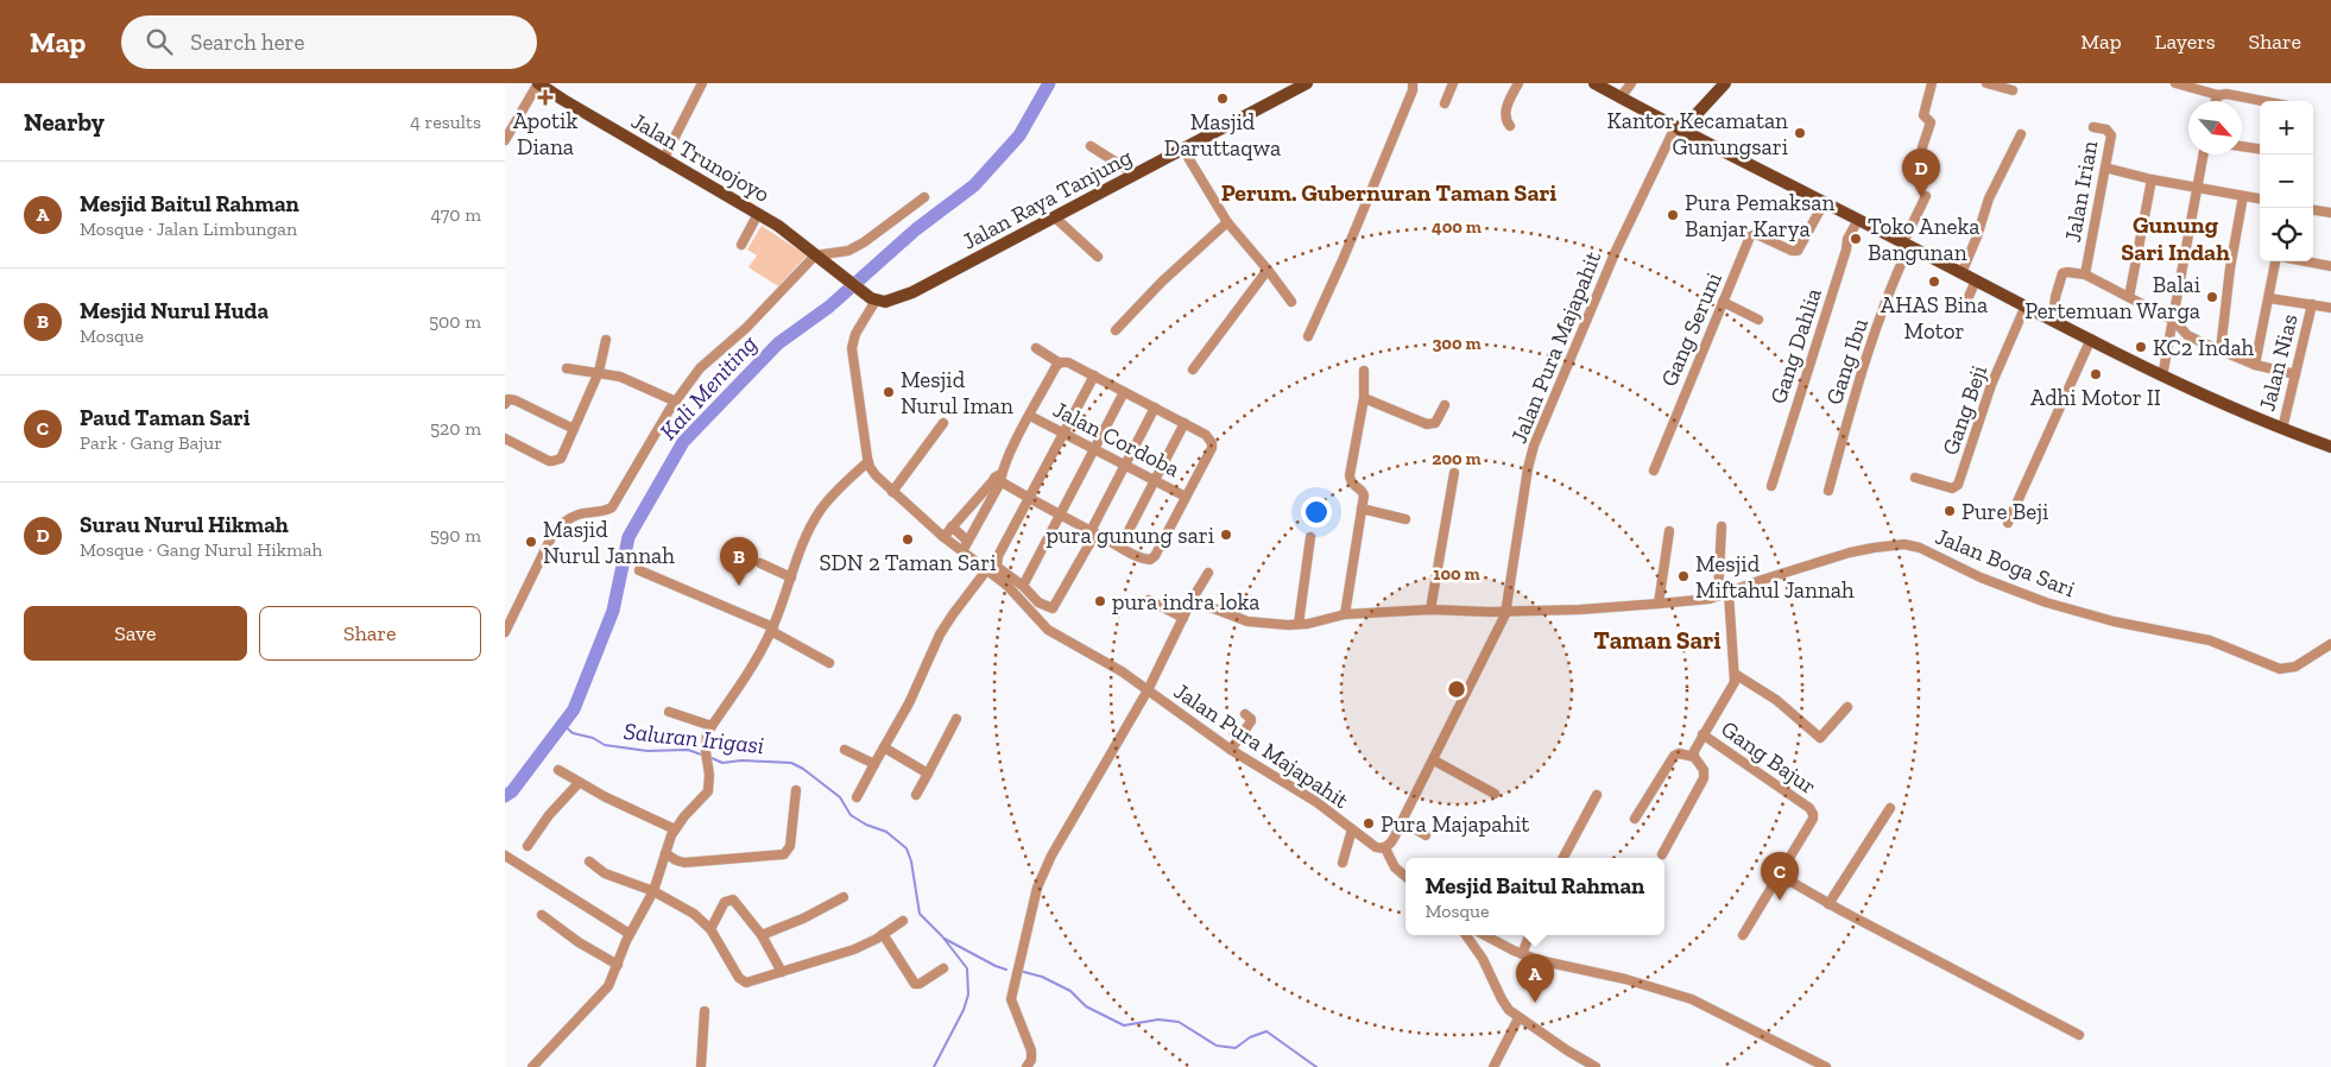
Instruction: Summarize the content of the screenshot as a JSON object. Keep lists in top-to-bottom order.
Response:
{
  "streets": {
    "main road": ["Jalan Trunojoyo", "Jalan Raya Tanjung"],
    "street": [
      "Jalan Irian",
      "Gang Seruni",
      "Gang Dahlia",
      "Jalan Pura Majapahit",
      "Gang Ibu",
      "Jalan Nias",
      "Gang Beji",
      "Jalan Cordoba",
      "Jalan Boga Sari",
      "Gang Bajur"
    ]
  },
  "crossings": [
    ["Jalan Trunojoyo", "Jalan Raya Tanjung"],
    ["Jalan Pura Majapahit", "Jalan Boga Sari"]
  ],
  "districts": ["Perum. Gubernuran Taman Sari", "Gunung Sari Indah", "Taman Sari"],
  "water": ["Kali Meniting", "Saluran Irigasi"],
  "places": {
    "health": ["Apotik Diana"],
    "other": [
      "Masjid Daruttaqwa",
      "Kantor Kecamatan Gunungsari",
      "Pura Pemaksan Banjar Karya",
      "Toko Aneka Bangunan",
      "AHAS Bina Motor",
      "Balai Pertemuan Warga",
      "KC2 Indah",
      "Adhi Motor II",
      "Mesjid Nurul Iman",
      "Pure Beji",
      "pura gunung sari",
      "SDN 2 Taman Sari",
      "Masjid Nurul Jannah",
      "Mesjid Miftahul Jannah",
      "pura indra loka",
      "Pura Majapahit"
    ]
  },
  "north": "bottom right",
  "page": {
    "header": "Map",
    "search": "Search here",
    "nav": ["Map", "Layers", "Share"],
    "heading": ["Nearby", "4 results"],
    "map_buttons": ["+", "−"],
    "pins": [
      "D",
      "B",
      "C",
      "A"
    ],
    "list": [
      {
        "mark": "A",
        "name": "Mesjid Baitul Rahman",
        "note": "Mosque · Jalan Limbungan",
        "value": "470 m"
      },
      {
        "mark": "B",
        "name": "Mesjid Nurul Huda",
        "note": "Mosque",
        "value": "500 m"
      },
      {
        "mark": "C",
        "name": "Paud Taman Sari",
        "note": "Park · Gang Bajur",
        "value": "520 m"
      },
      {
        "mark": "D",
        "name": "Surau Nurul Hikmah",
        "note": "Mosque · Gang Nurul Hikmah",
        "value": "590 m"
      }
    ],
    "buttons": ["Save", "Share"],
    "popup": ["Mesjid Baitul Rahman", "Mosque"]
  },
  "rings": [
    "400 m",
    "300 m",
    "200 m",
    "100 m"
  ]
}
